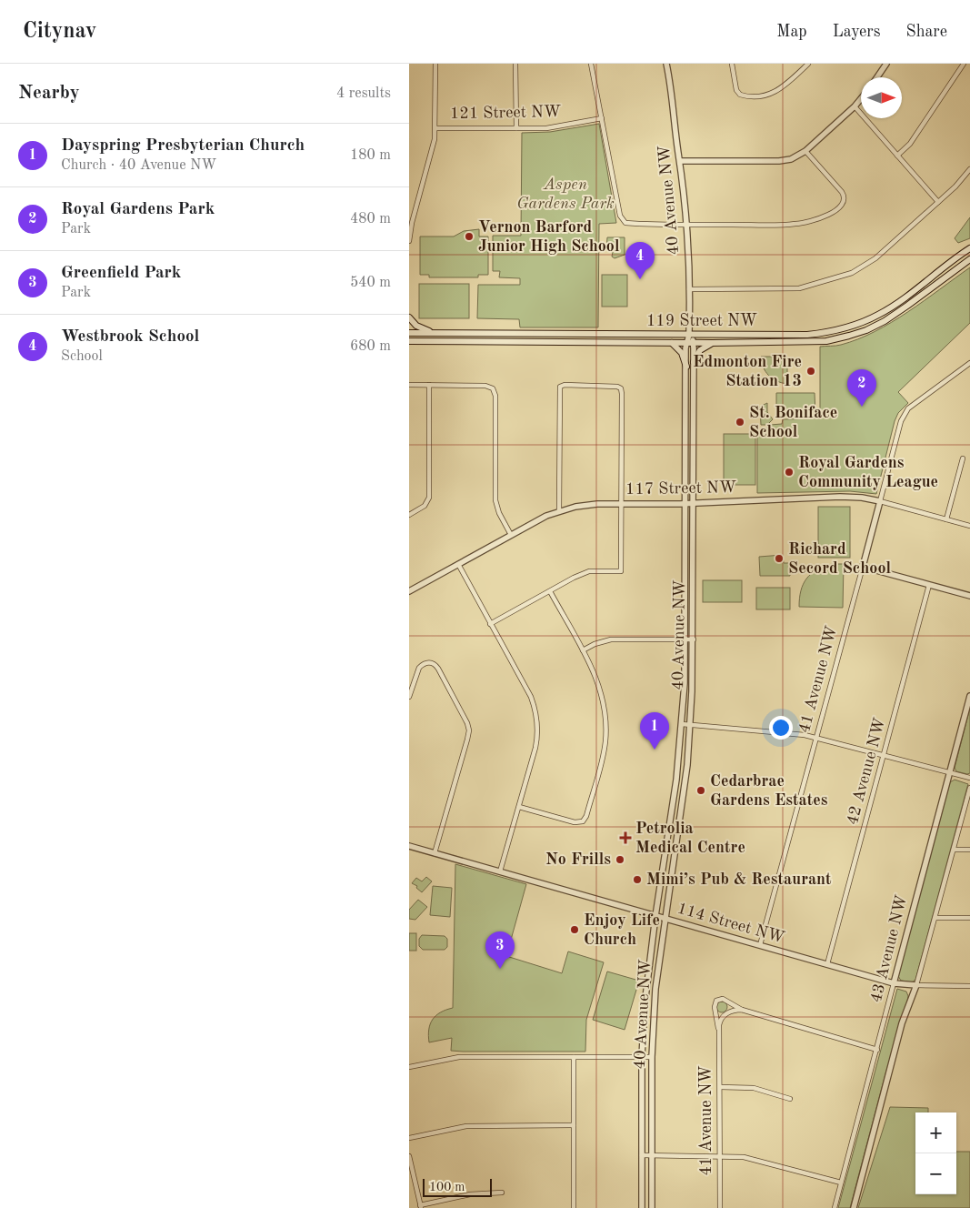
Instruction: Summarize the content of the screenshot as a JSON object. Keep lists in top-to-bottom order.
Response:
{
  "streets": {
    "main road": ["119 Street NW"],
    "street": [
      "121 Street NW",
      "40 Avenue NW",
      "117 Street NW",
      "41 Avenue NW",
      "42 Avenue NW",
      "114 Street NW",
      "43 Avenue NW"
    ]
  },
  "crossings": [
    ["40 Avenue NW", "119 Street NW"],
    ["40 Avenue NW", "117 Street NW"],
    ["40 Avenue NW", "114 Street NW"],
    ["117 Street NW", "41 Avenue NW"],
    ["41 Avenue NW", "114 Street NW"],
    ["42 Avenue NW", "114 Street NW"],
    ["114 Street NW", "43 Avenue NW"]
  ],
  "parks": ["Aspen Gardens Park"],
  "places": {
    "other": [
      "Vernon Barford Junior High School",
      "Edmonton Fire Station 13",
      "St. Boniface School",
      "Royal Gardens Community League",
      "Richard Secord School",
      "Cedarbrae Gardens Estates",
      "No Frills",
      "Mimi’s Pub & Restaurant",
      "Enjoy Life Church"
    ],
    "health": ["Petrolia Medical Centre"]
  },
  "scale_bar": "100 m",
  "north": "right",
  "page": {
    "header": "Citynav",
    "nav": ["Map", "Layers", "Share"],
    "heading": ["Nearby", "4 results"],
    "list": [
      {
        "mark": "1",
        "name": "Dayspring Presbyterian Church",
        "note": "Church · 40 Avenue NW",
        "value": "180 m"
      },
      {
        "mark": "2",
        "name": "Royal Gardens Park",
        "note": "Park",
        "value": "480 m"
      },
      {
        "mark": "3",
        "name": "Greenfield Park",
        "note": "Park",
        "value": "540 m"
      },
      {
        "mark": "4",
        "name": "Westbrook School",
        "note": "School",
        "value": "680 m"
      }
    ],
    "pins": [
      "4",
      "2",
      "1",
      "3"
    ],
    "map_buttons": ["+", "−"],
    "scale": "100 m"
  }
}
